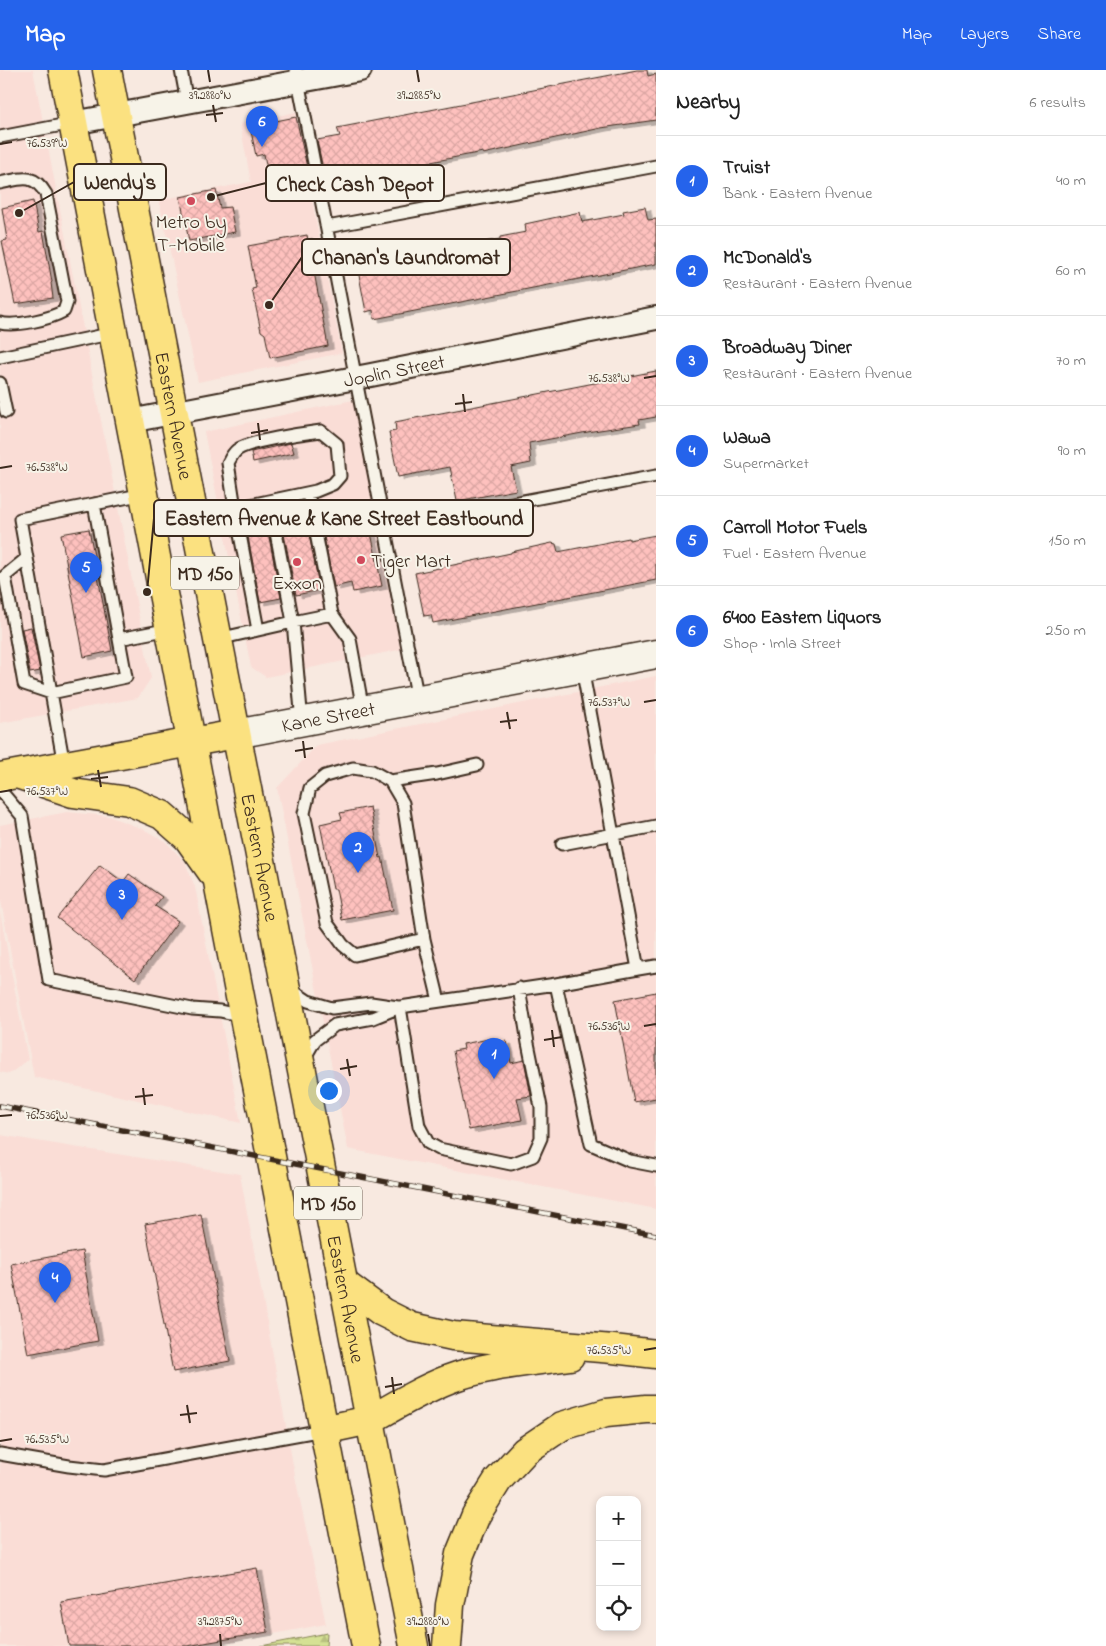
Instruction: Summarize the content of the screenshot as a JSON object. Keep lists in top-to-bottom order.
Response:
{
  "streets": {
    "main road": ["Eastern Avenue", "MD 150", "Kane Street"],
    "street": ["Joplin Street"]
  },
  "crossings": [
    ["Joplin Street", "Eastern Avenue"],
    ["Joplin Street", "MD 150"],
    ["Eastern Avenue", "Kane Street"],
    ["MD 150", "Kane Street"]
  ],
  "places": [
    "Check Cash Depot",
    "Metro by T-Mobile",
    "Wendy's",
    "Chanan's Laundromat",
    "Tiger Mart",
    "Exxon",
    "Eastern Avenue & Kane Street Eastbound"
  ],
  "page": {
    "header": "Map",
    "nav": ["Map", "Layers", "Share"],
    "heading": ["Nearby", "6 results"],
    "pins": [
      "6",
      "5",
      "2",
      "3",
      "1",
      "4"
    ],
    "list": [
      {
        "mark": "1",
        "name": "Truist",
        "note": "Bank · Eastern Avenue",
        "value": "40 m"
      },
      {
        "mark": "2",
        "name": "McDonald's",
        "note": "Restaurant · Eastern Avenue",
        "value": "60 m"
      },
      {
        "mark": "3",
        "name": "Broadway Diner",
        "note": "Restaurant · Eastern Avenue",
        "value": "70 m"
      },
      {
        "mark": "4",
        "name": "Wawa",
        "note": "Supermarket",
        "value": "90 m"
      },
      {
        "mark": "5",
        "name": "Carroll Motor Fuels",
        "note": "Fuel · Eastern Avenue",
        "value": "150 m"
      },
      {
        "mark": "6",
        "name": "6400 Eastern Liquors",
        "note": "Shop · Imla Street",
        "value": "250 m"
      }
    ],
    "map_buttons": ["+", "−"]
  },
  "coordinates": [
    "39.2880°N",
    "39.2885°N",
    "76.539°W",
    "76.538°W",
    "76.537°W",
    "76.536°W",
    "76.535°W",
    "39.2875°N"
  ]
}
